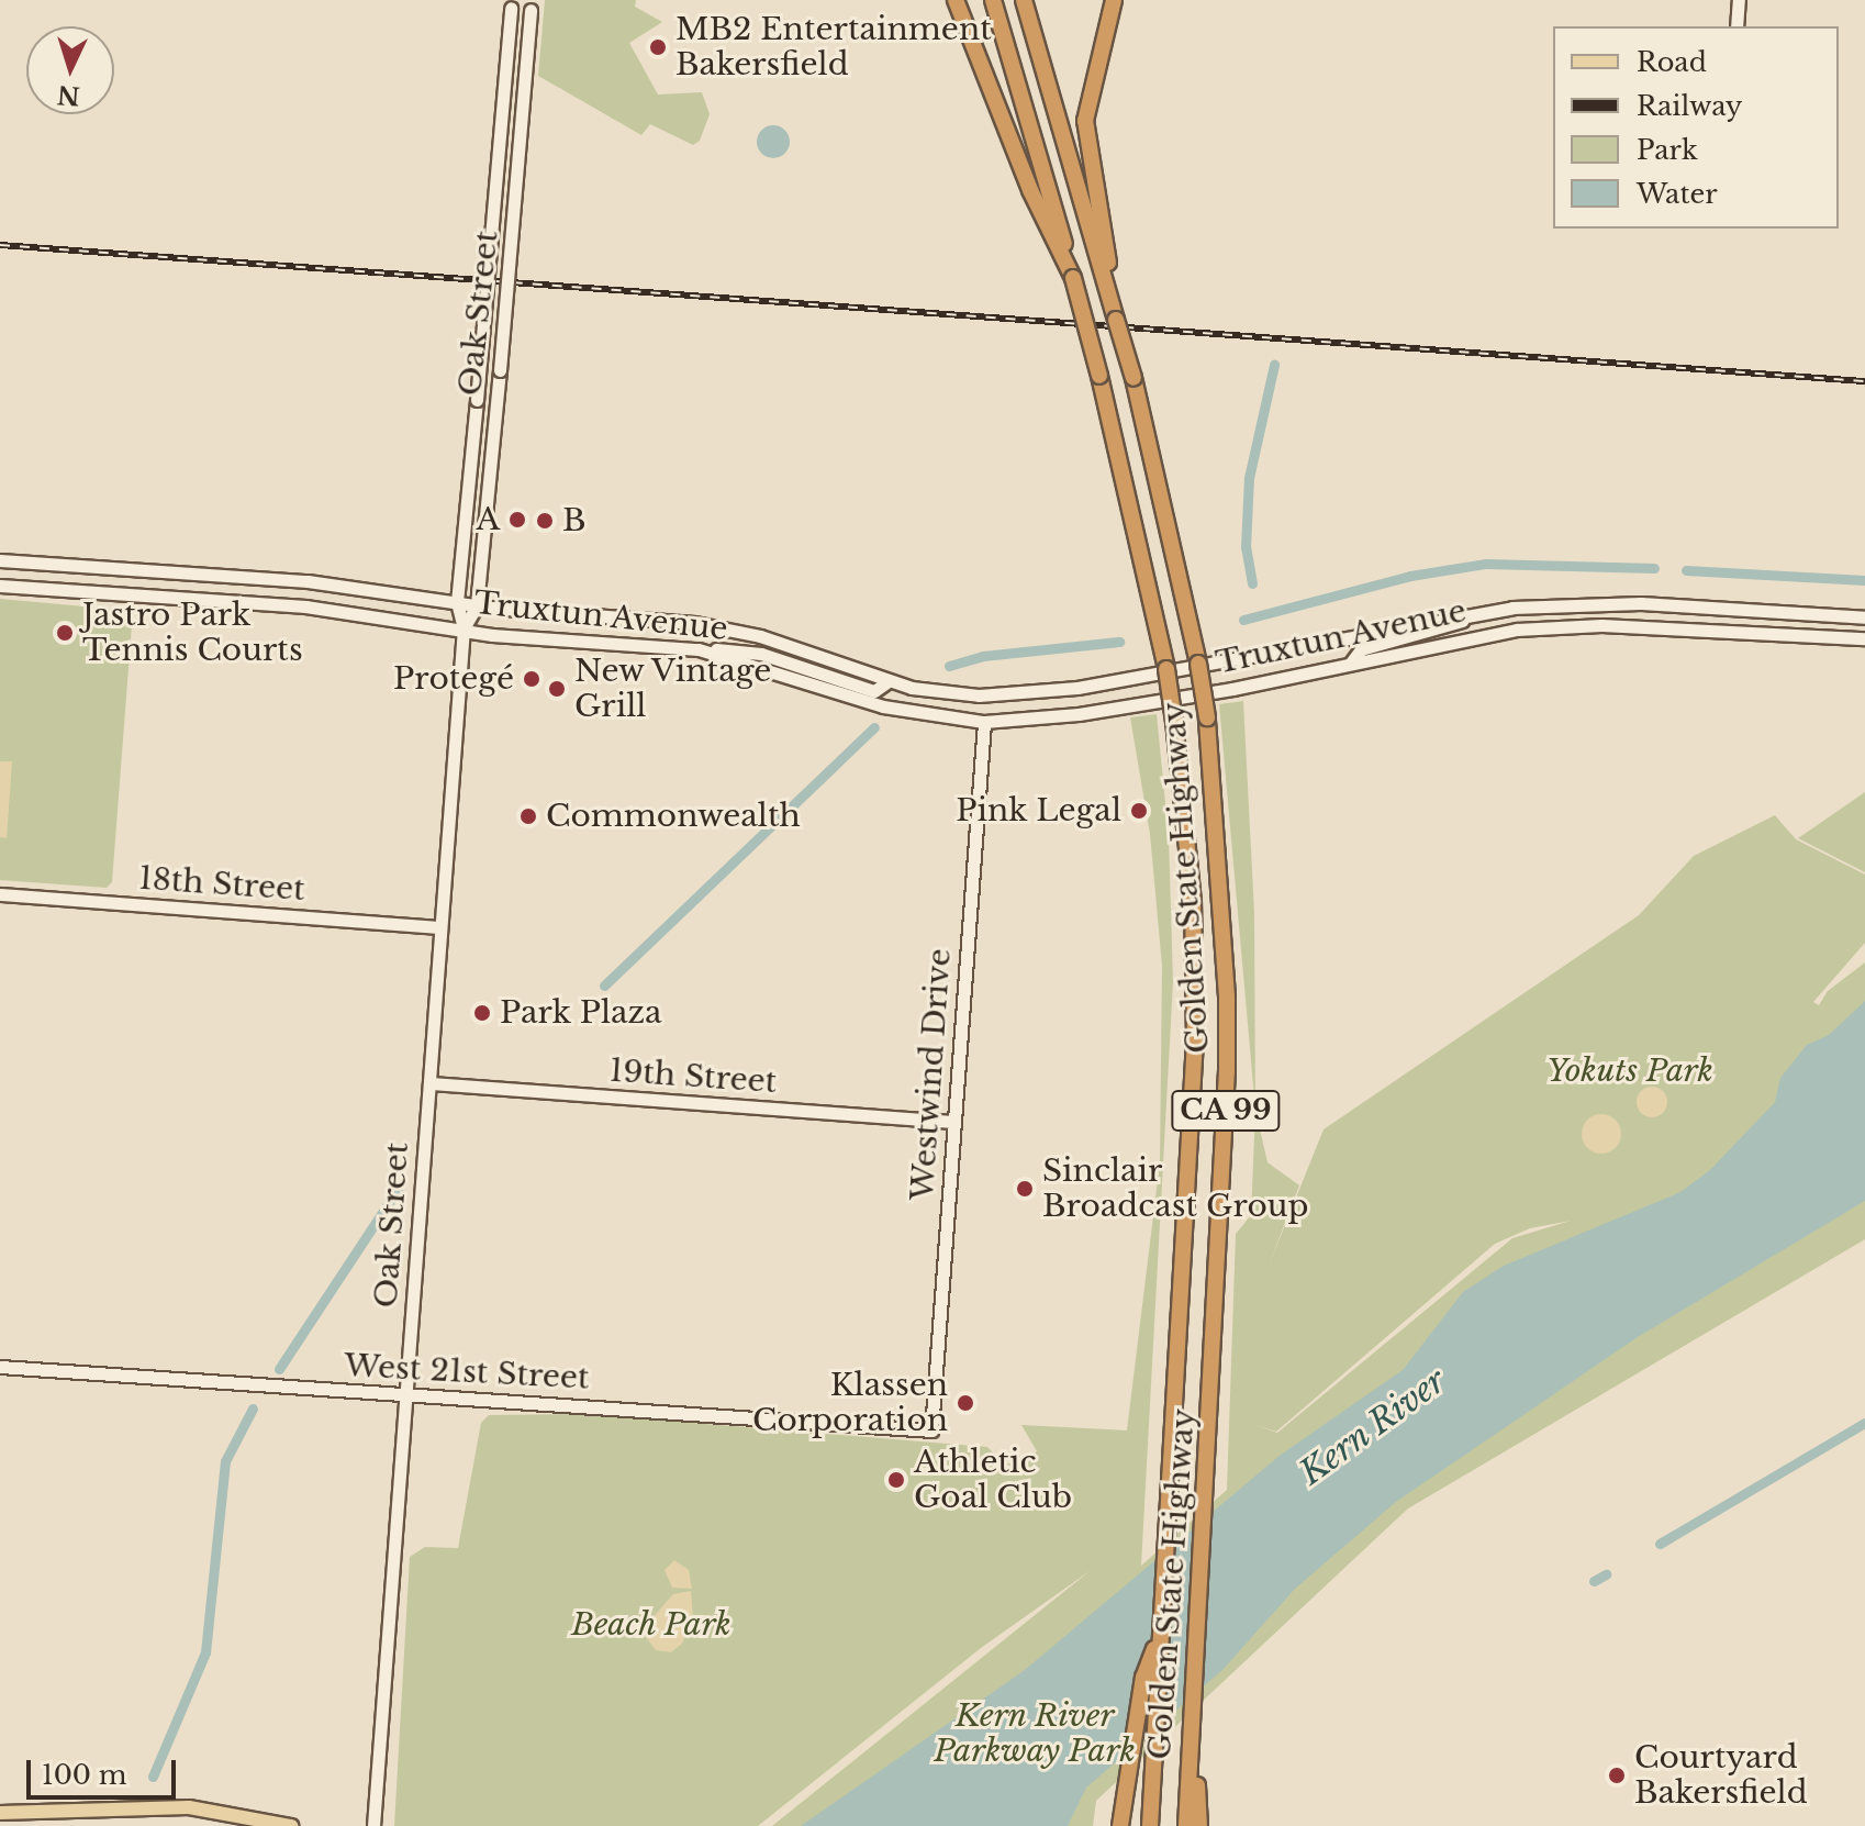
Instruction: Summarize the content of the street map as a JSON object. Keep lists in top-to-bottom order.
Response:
{
  "streets": {
    "highway": ["Golden State Highway", "CA 99"],
    "main road": [
      "Oak Street",
      "Truxtun Avenue",
      "18th Street",
      "Westwind Drive",
      "19th Street",
      "West 21st Street"
    ]
  },
  "crossings": [
    ["Oak Street", "Truxtun Avenue"],
    ["Oak Street", "18th Street"],
    ["Oak Street", "19th Street"],
    ["Oak Street", "West 21st Street"],
    ["Truxtun Avenue", "Westwind Drive"],
    ["Westwind Drive", "19th Street"],
    ["Westwind Drive", "West 21st Street"]
  ],
  "water": ["Kern River"],
  "parks": ["Yokuts Park", "Beach Park", "Kern River Parkway Park"],
  "places": [
    "MB2 Entertainment Bakersfield",
    "A",
    "B",
    "Jastro Park Tennis Courts",
    "Protegé",
    "New Vintage Grill",
    "Pink Legal",
    "Commonwealth",
    "Park Plaza",
    "Sinclair Broadcast Group",
    "Klassen Corporation",
    "Athletic Goal Club",
    "Courtyard Bakersfield"
  ],
  "legend": [
    "Road",
    "Railway",
    "Park",
    "Water"
  ],
  "scale_bar": "100 m",
  "north": "bottom"
}
